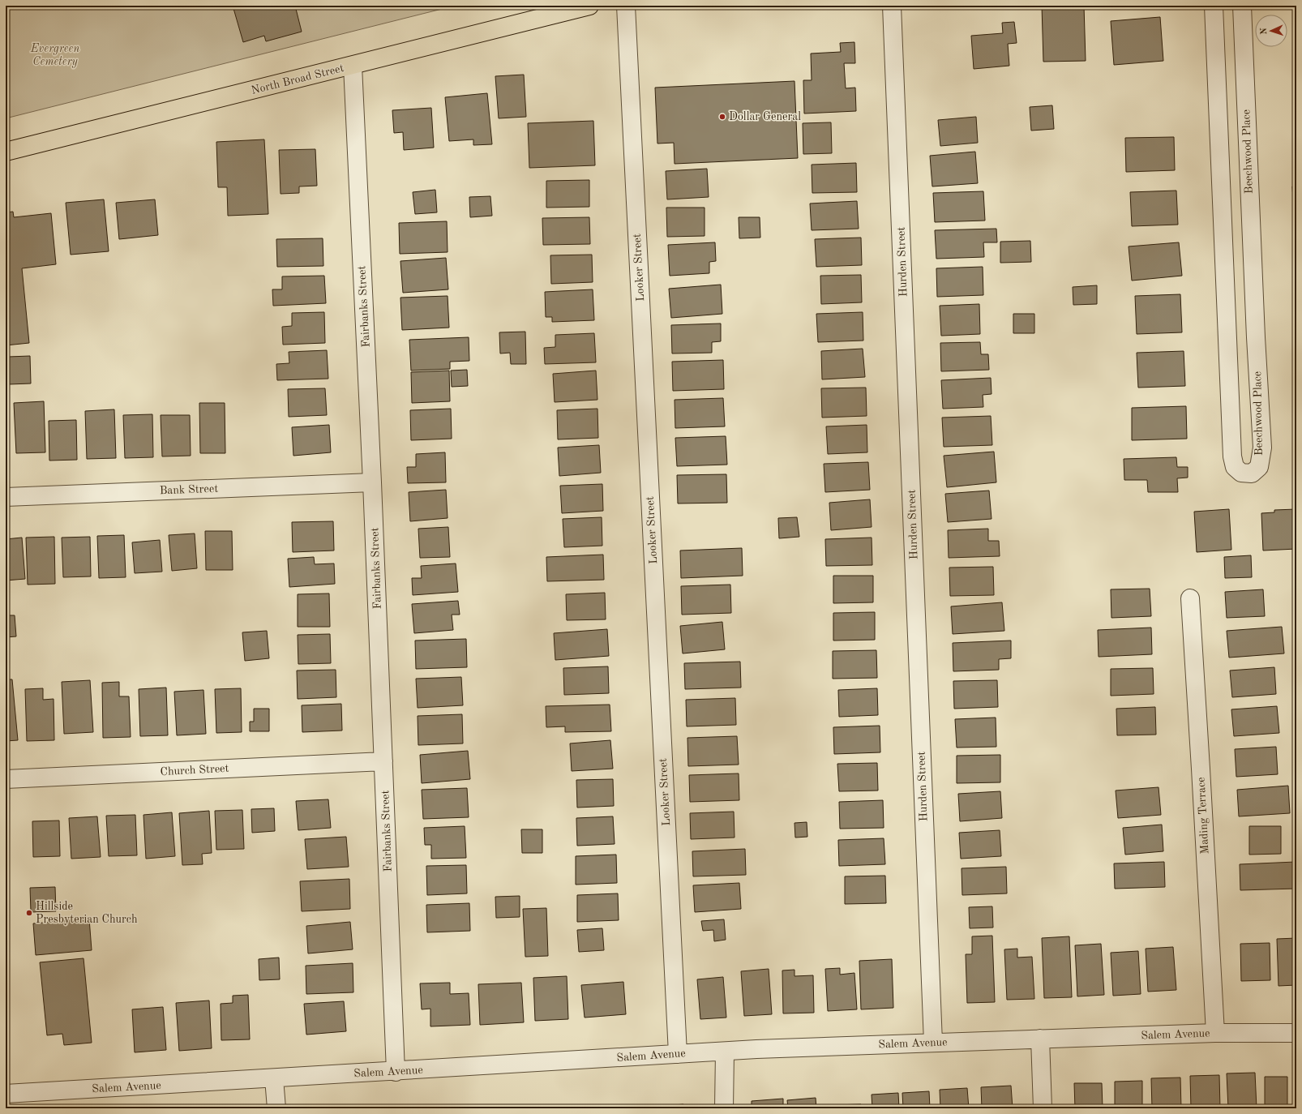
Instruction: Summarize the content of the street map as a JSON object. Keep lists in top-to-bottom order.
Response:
{
  "streets": {
    "main road": ["North Broad Street"],
    "street": [
      "Beechwood Place",
      "Hurden Street",
      "Looker Street",
      "Fairbanks Street",
      "Bank Street",
      "Church Street",
      "Mading Terrace",
      "Salem Avenue"
    ]
  },
  "crossings": [
    ["North Broad Street", "Fairbanks Street"],
    ["Hurden Street", "Salem Avenue"],
    ["Looker Street", "Salem Avenue"],
    ["Fairbanks Street", "Bank Street"],
    ["Fairbanks Street", "Church Street"],
    ["Fairbanks Street", "Salem Avenue"],
    ["Mading Terrace", "Salem Avenue"]
  ],
  "parks": ["Evergreen Cemetery"],
  "places": ["Dollar General", "Hillside Presbyterian Church"],
  "north": "left"
}
